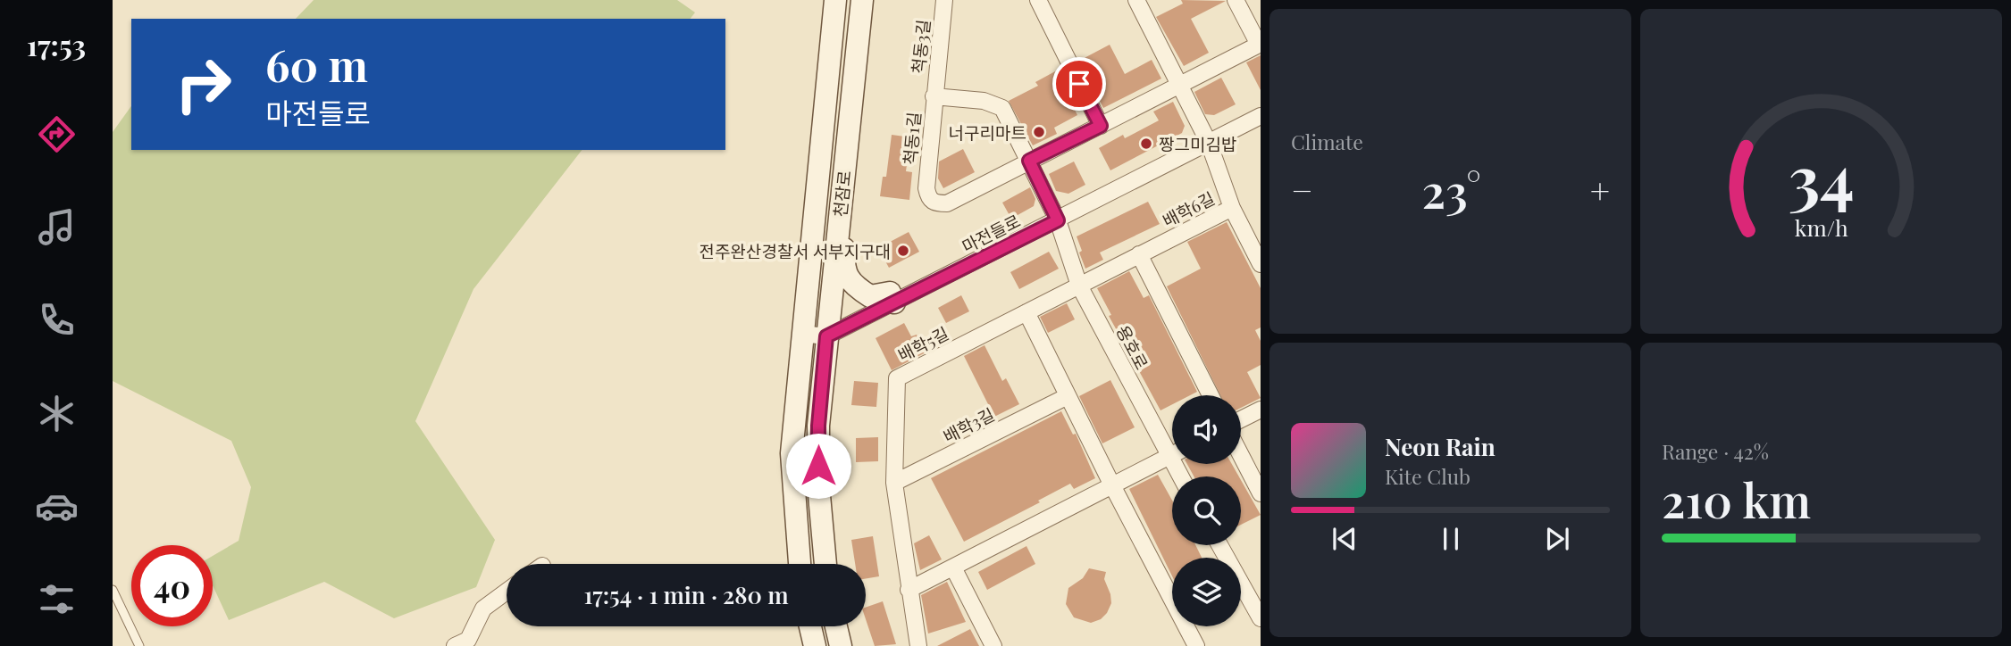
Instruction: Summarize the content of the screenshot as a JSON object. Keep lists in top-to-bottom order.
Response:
{
  "streets": {
    "street": [
      "척동3길",
      "척동1길",
      "천잠로",
      "배학6길",
      "마전들로",
      "배학5길",
      "용호로",
      "배학3길"
    ]
  },
  "crossings": [
    ["척동3길", "척동1길"],
    ["척동1길", "용호로"],
    ["천잠로", "마전들로"],
    ["배학6길", "배학5길"],
    ["배학6길", "용호로"],
    ["마전들로", "용호로"],
    ["배학5길", "용호로"],
    ["배학5길", "배학3길"]
  ],
  "places": ["너구리마트", "짱그미김밥", "전주완산경찰서 서부지구대"],
  "page": {
    "tabs": "17:53",
    "tile": [
      "Climate",
      ["Range · 42%", "210 km"]
    ],
    "turn": ["60 m", "마전들로"],
    "heat": ["−", "23°", "+"],
    "song": ["Neon Rain", "Kite Club"],
    "limit": "40",
    "trip": "17:54 · 1 min · 280 m",
    "gauge": ["34", "km/h"]
  }
}
